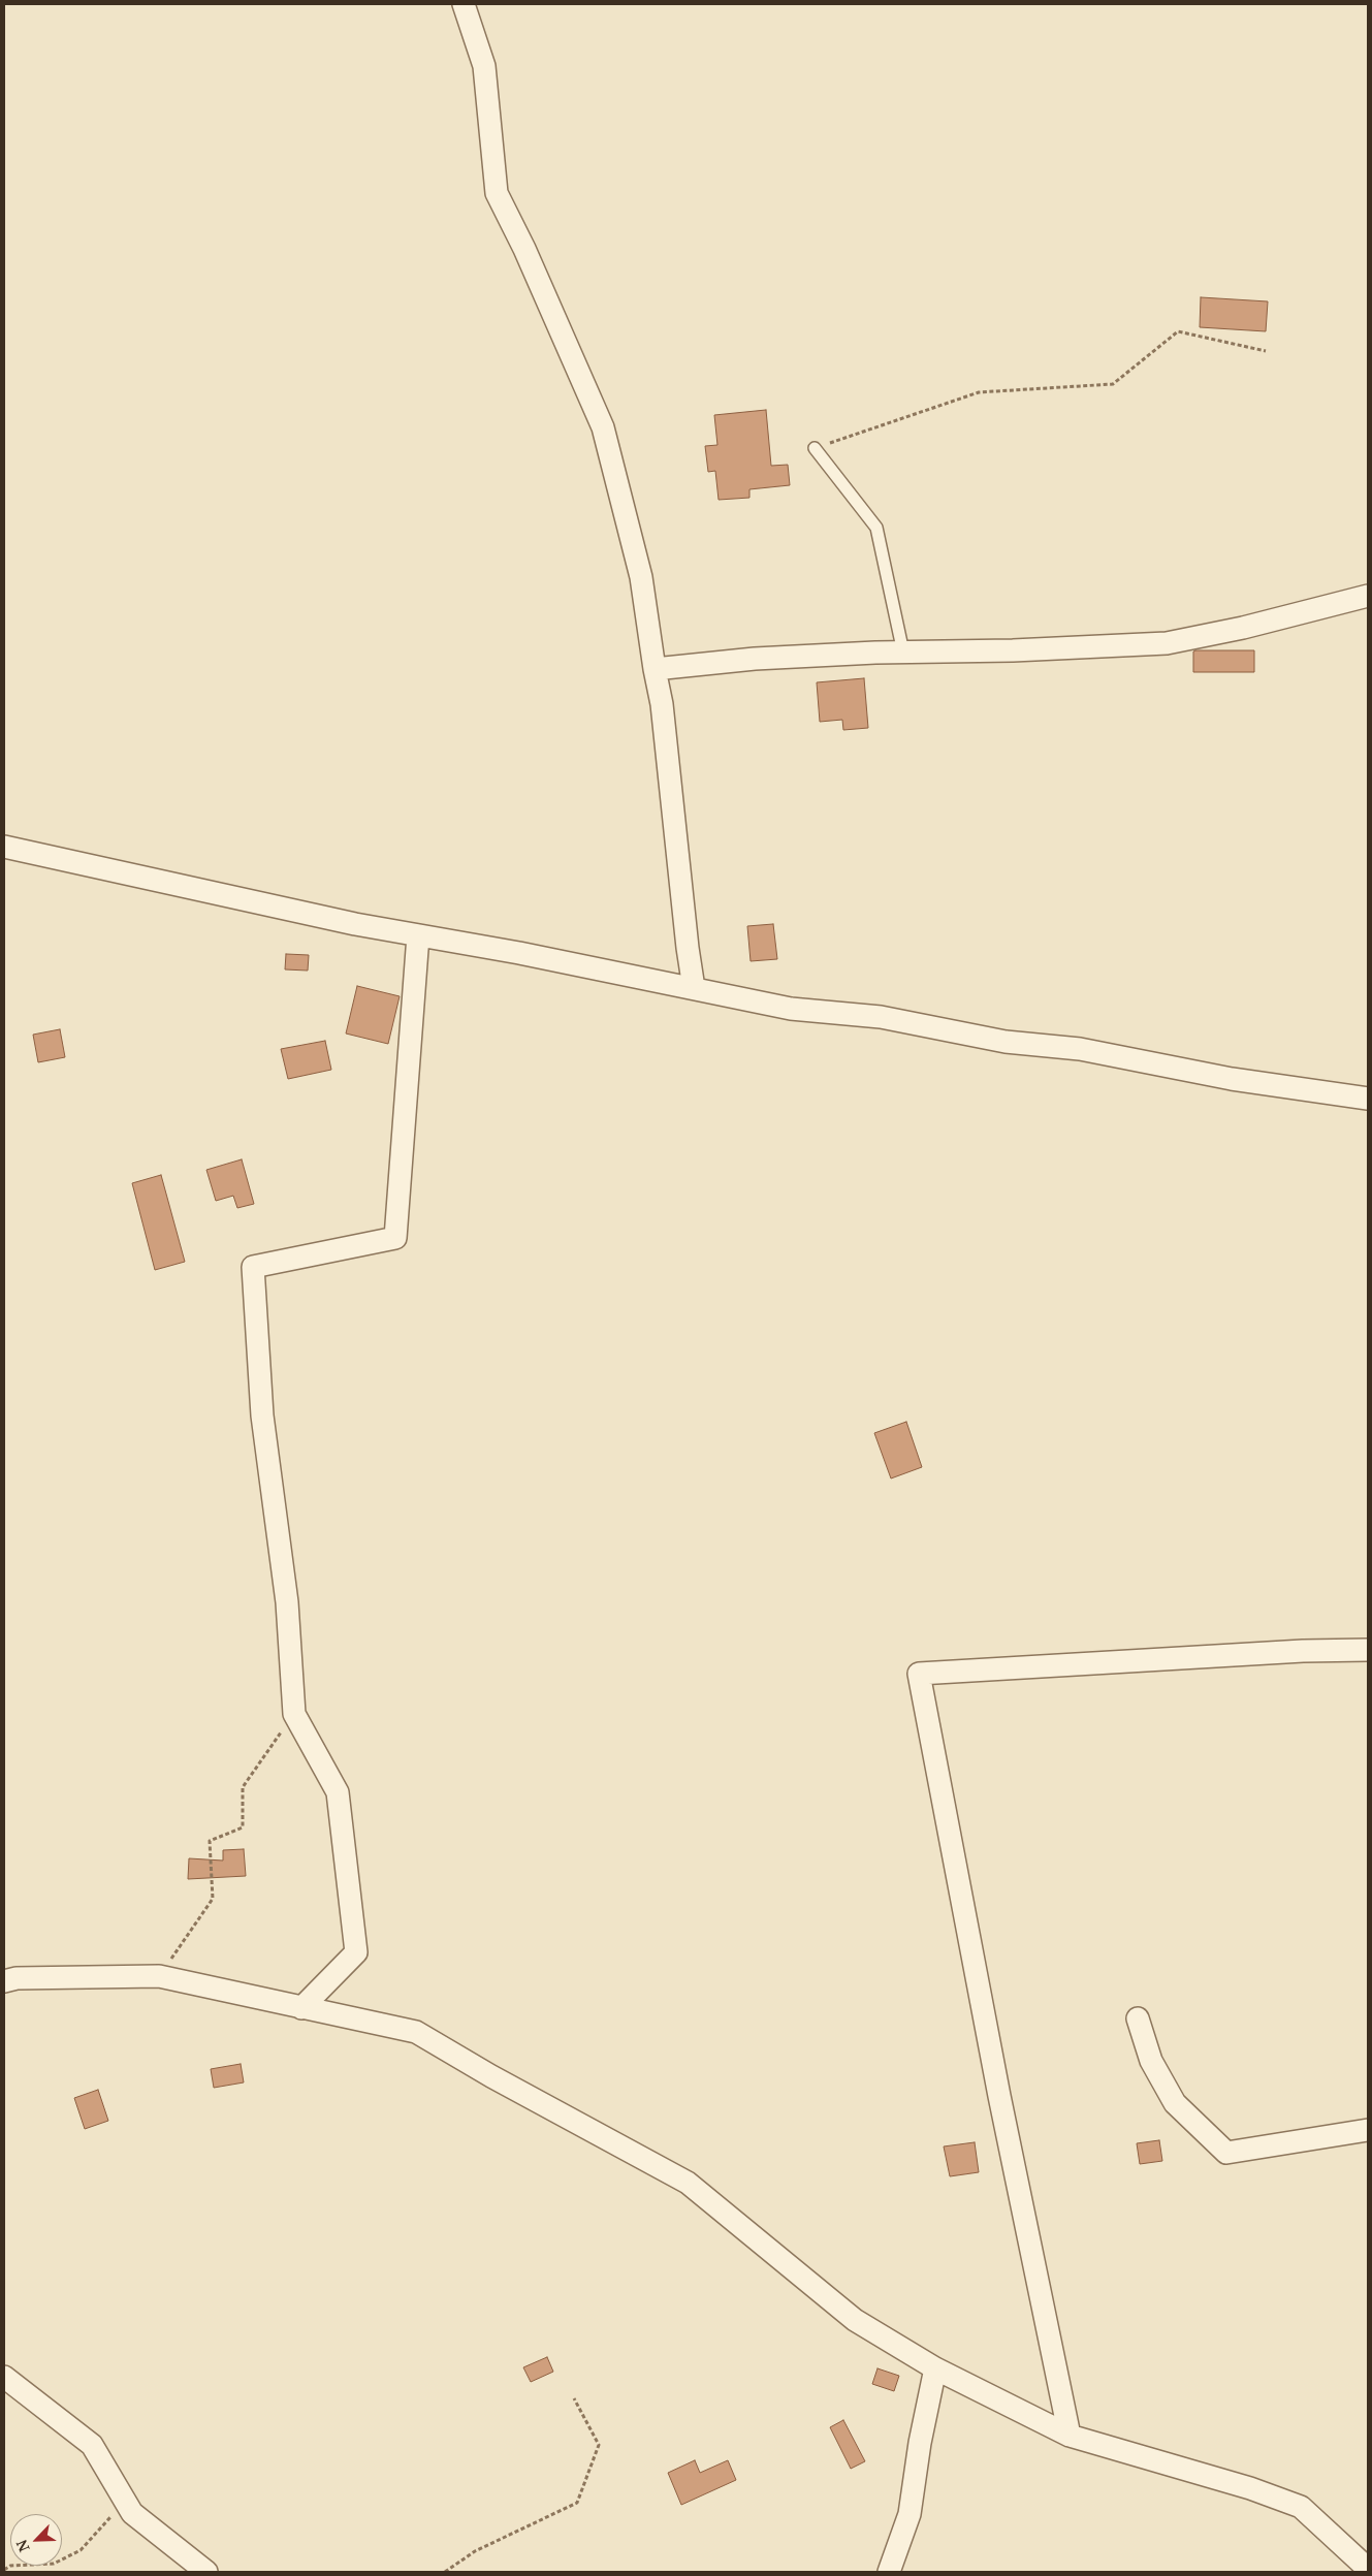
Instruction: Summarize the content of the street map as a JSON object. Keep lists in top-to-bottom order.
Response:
{
  "north": "bottom left"
}
